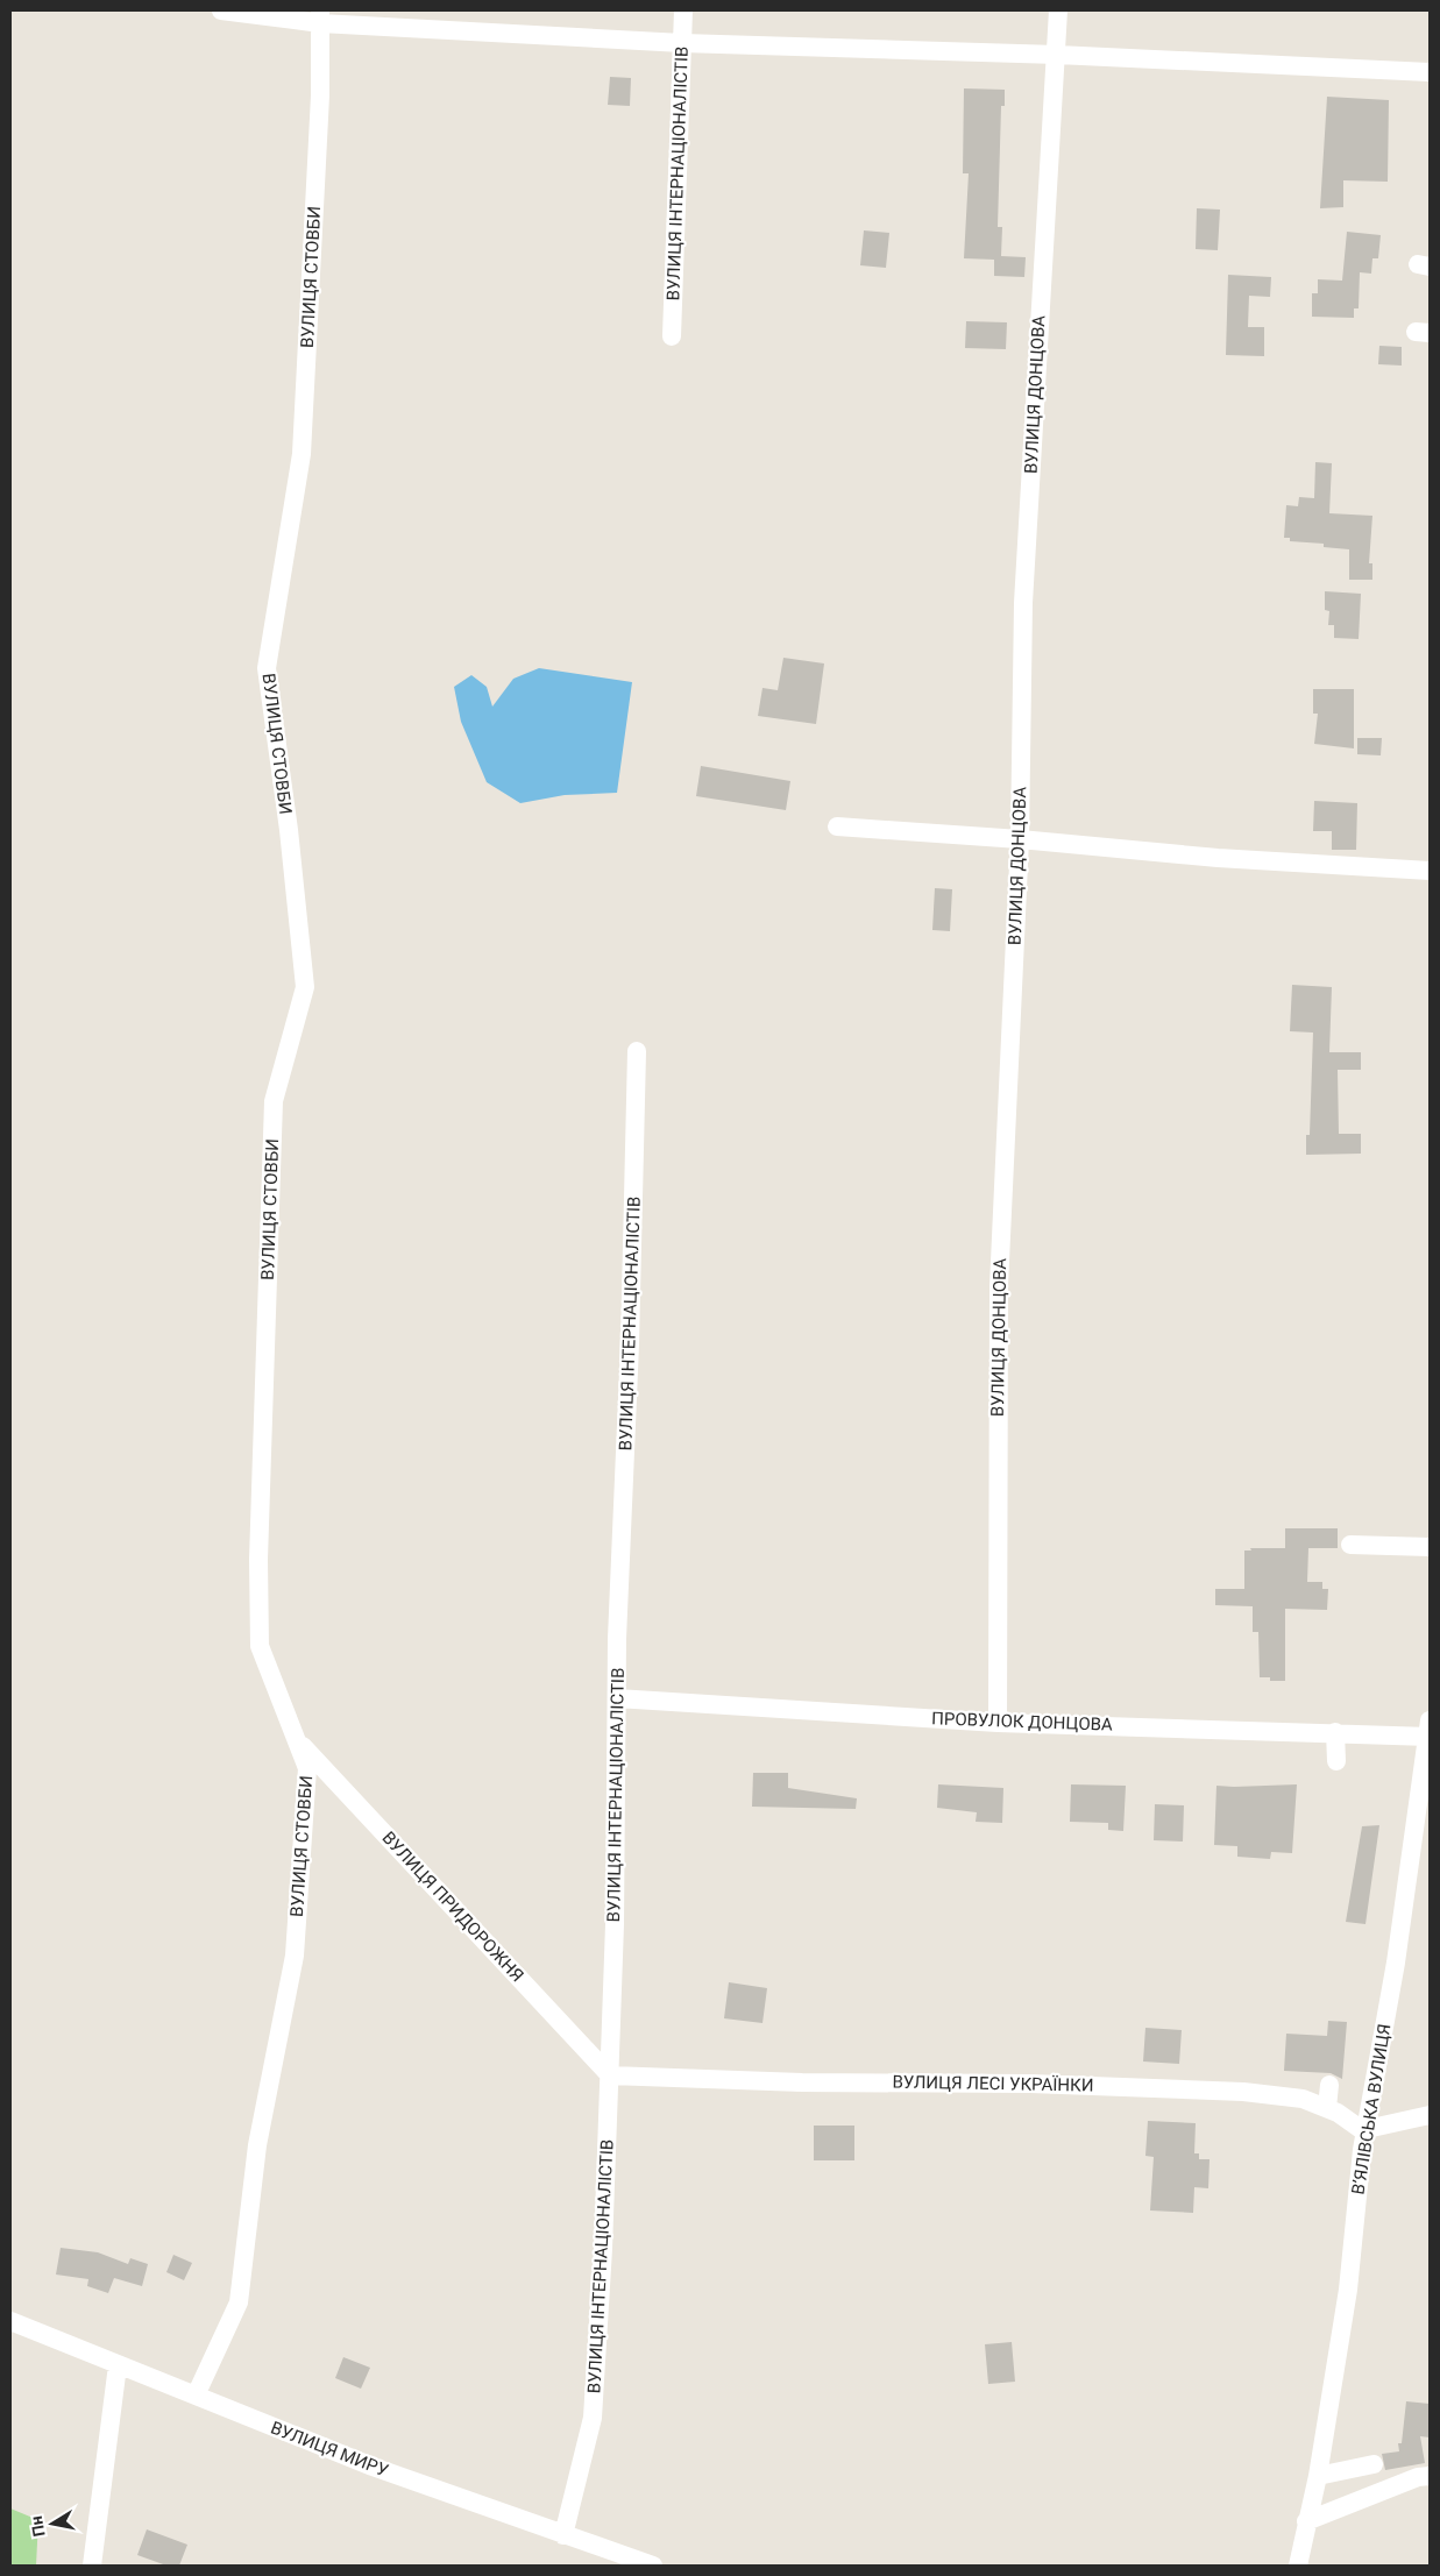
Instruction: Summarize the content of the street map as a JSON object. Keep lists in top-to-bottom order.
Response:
{
  "streets": {
    "street": [
      "ВУЛИЦЯ ІНТЕРНАЦІОНАЛІСТІВ",
      "ВУЛИЦЯ СТОВБИ",
      "ВУЛИЦЯ ДОНЦОВА",
      "ПРОВУЛОК ДОНЦОВА",
      "ВУЛИЦЯ ПРИДОРОЖНЯ",
      "ВУЛИЦЯ ЛЕСІ УКРАЇНКИ",
      "В’ЯЛІВСЬКА ВУЛИЦЯ",
      "ВУЛИЦЯ МИРУ"
    ]
  },
  "crossings": [
    ["ВУЛИЦЯ ІНТЕРНАЦІОНАЛІСТІВ", "ПРОВУЛОК ДОНЦОВА"],
    ["ВУЛИЦЯ ІНТЕРНАЦІОНАЛІСТІВ", "ВУЛИЦЯ ПРИДОРОЖНЯ"],
    ["ВУЛИЦЯ ІНТЕРНАЦІОНАЛІСТІВ", "ВУЛИЦЯ ЛЕСІ УКРАЇНКИ"],
    ["ВУЛИЦЯ ІНТЕРНАЦІОНАЛІСТІВ", "ВУЛИЦЯ МИРУ"],
    ["ВУЛИЦЯ СТОВБИ", "ВУЛИЦЯ ПРИДОРОЖНЯ"],
    ["ВУЛИЦЯ СТОВБИ", "ВУЛИЦЯ МИРУ"],
    ["ВУЛИЦЯ ДОНЦОВА", "ПРОВУЛОК ДОНЦОВА"],
    ["ПРОВУЛОК ДОНЦОВА", "В’ЯЛІВСЬКА ВУЛИЦЯ"],
    ["ВУЛИЦЯ ПРИДОРОЖНЯ", "ВУЛИЦЯ ЛЕСІ УКРАЇНКИ"],
    ["ВУЛИЦЯ ЛЕСІ УКРАЇНКИ", "В’ЯЛІВСЬКА ВУЛИЦЯ"]
  ],
  "north": "left"
}
